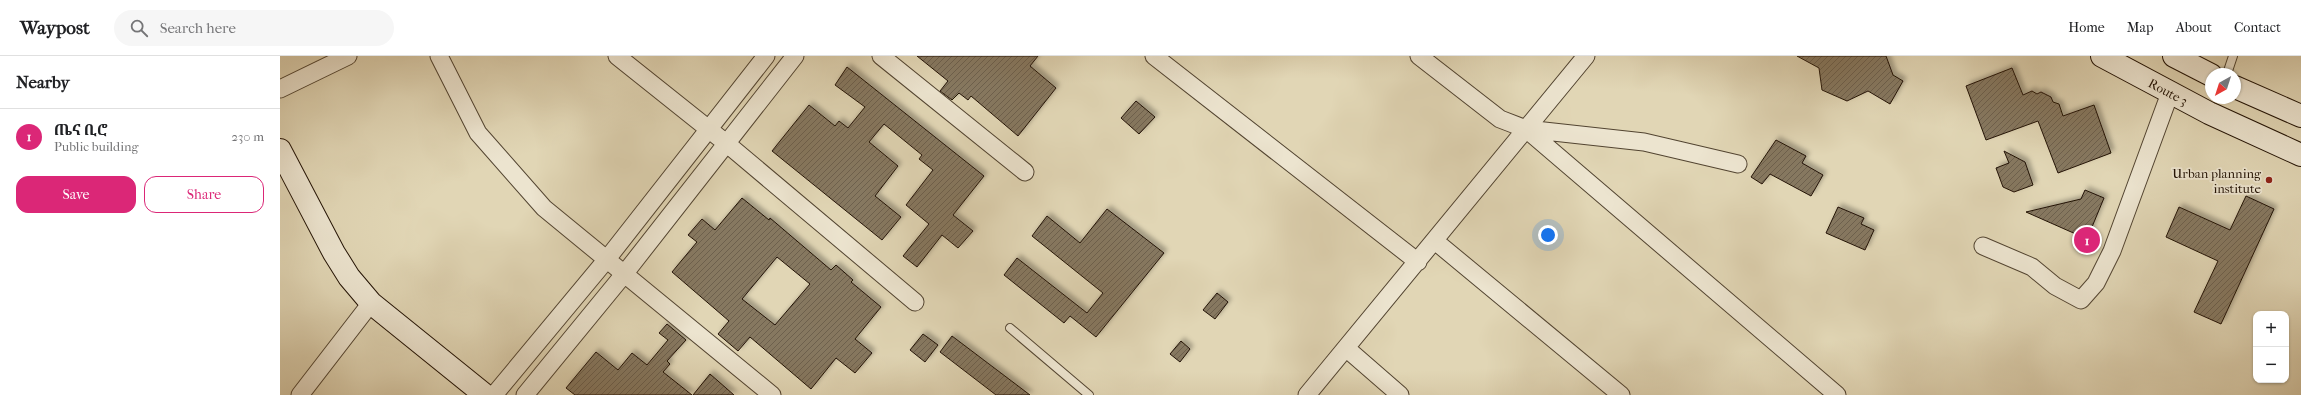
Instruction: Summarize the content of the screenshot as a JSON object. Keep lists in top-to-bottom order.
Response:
{
  "streets": {
    "main road": ["Route 3"]
  },
  "places": ["Urban planning institute"],
  "north": "bottom left",
  "page": {
    "header": "Waypost",
    "search": "Search here",
    "nav": [
      "Home",
      "Map",
      "About",
      "Contact"
    ],
    "heading": "Nearby",
    "list": [
      {
        "mark": "1",
        "name": "ጤና ቢሮ",
        "note": "Public building",
        "value": "230 m"
      }
    ],
    "buttons": ["Save", "Share"],
    "pins": "1",
    "map_buttons": ["+", "−"]
  }
}
